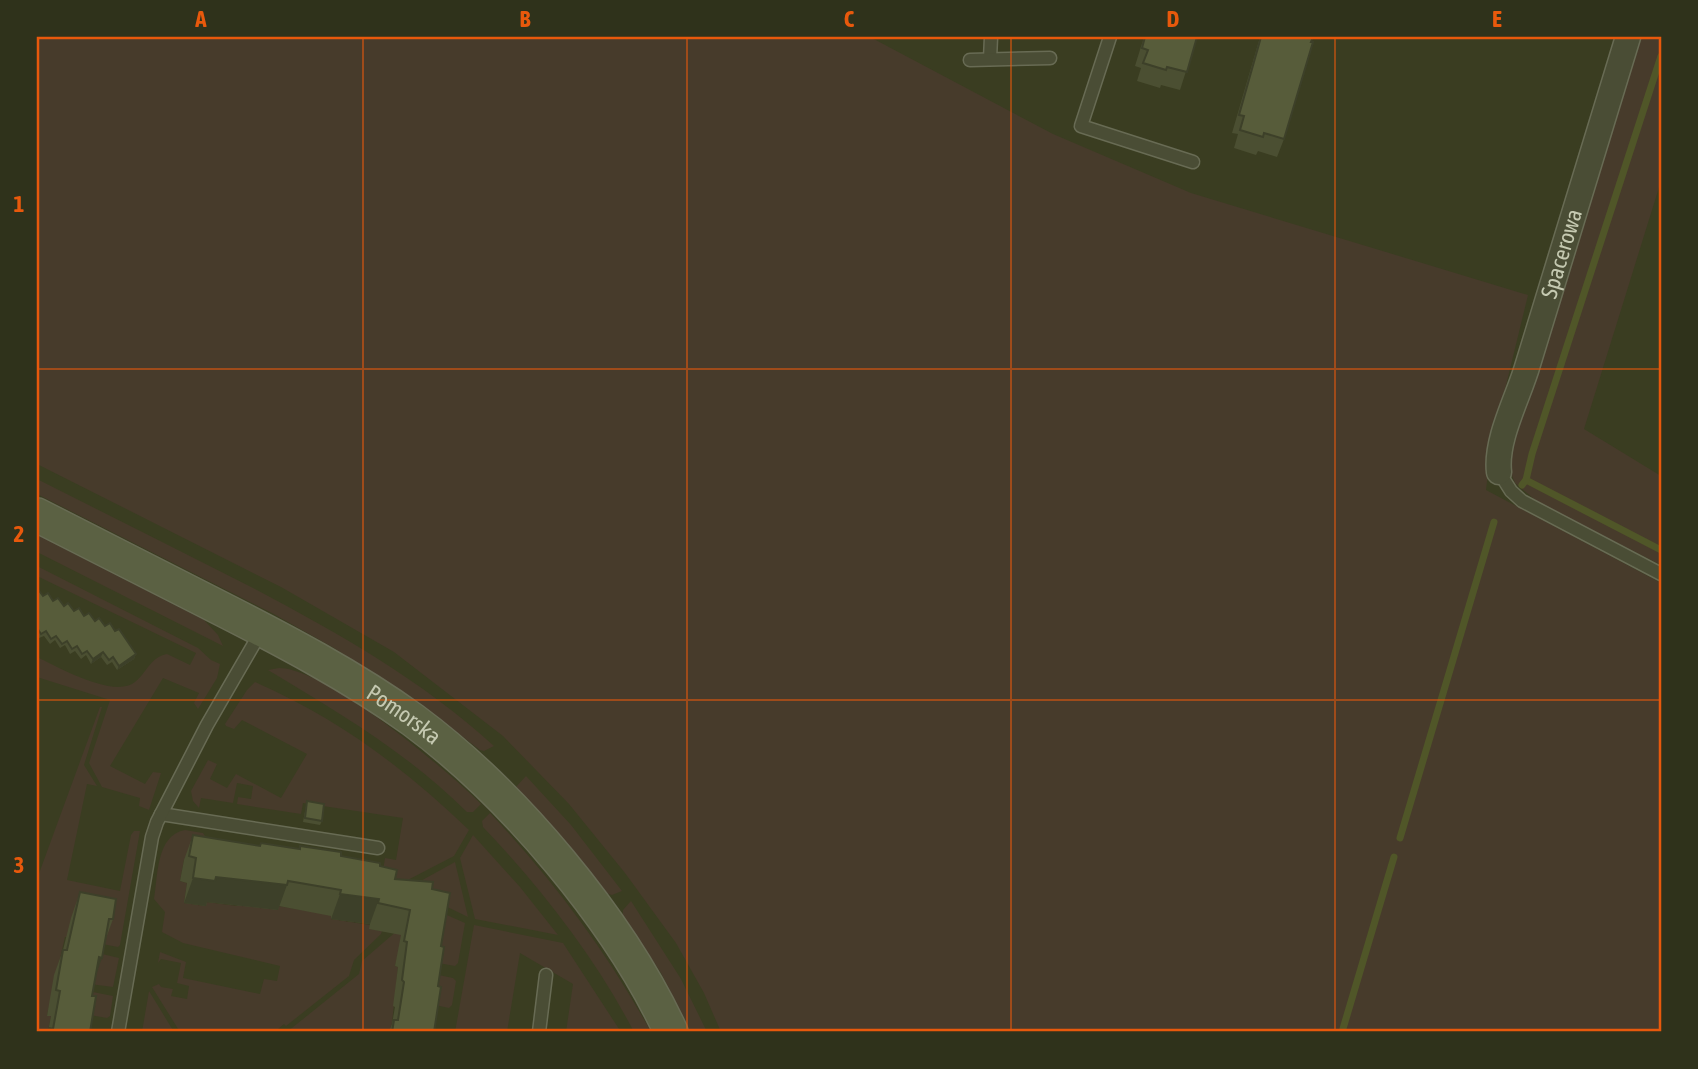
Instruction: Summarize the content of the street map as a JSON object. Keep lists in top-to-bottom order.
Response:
{
  "streets": {
    "main road": ["Pomorska"],
    "street": ["Spacerowa"]
  },
  "grid": {
    "columns": [
      "A",
      "B",
      "C",
      "D",
      "E"
    ],
    "rows": ["1", "2", "3"]
  }
}
